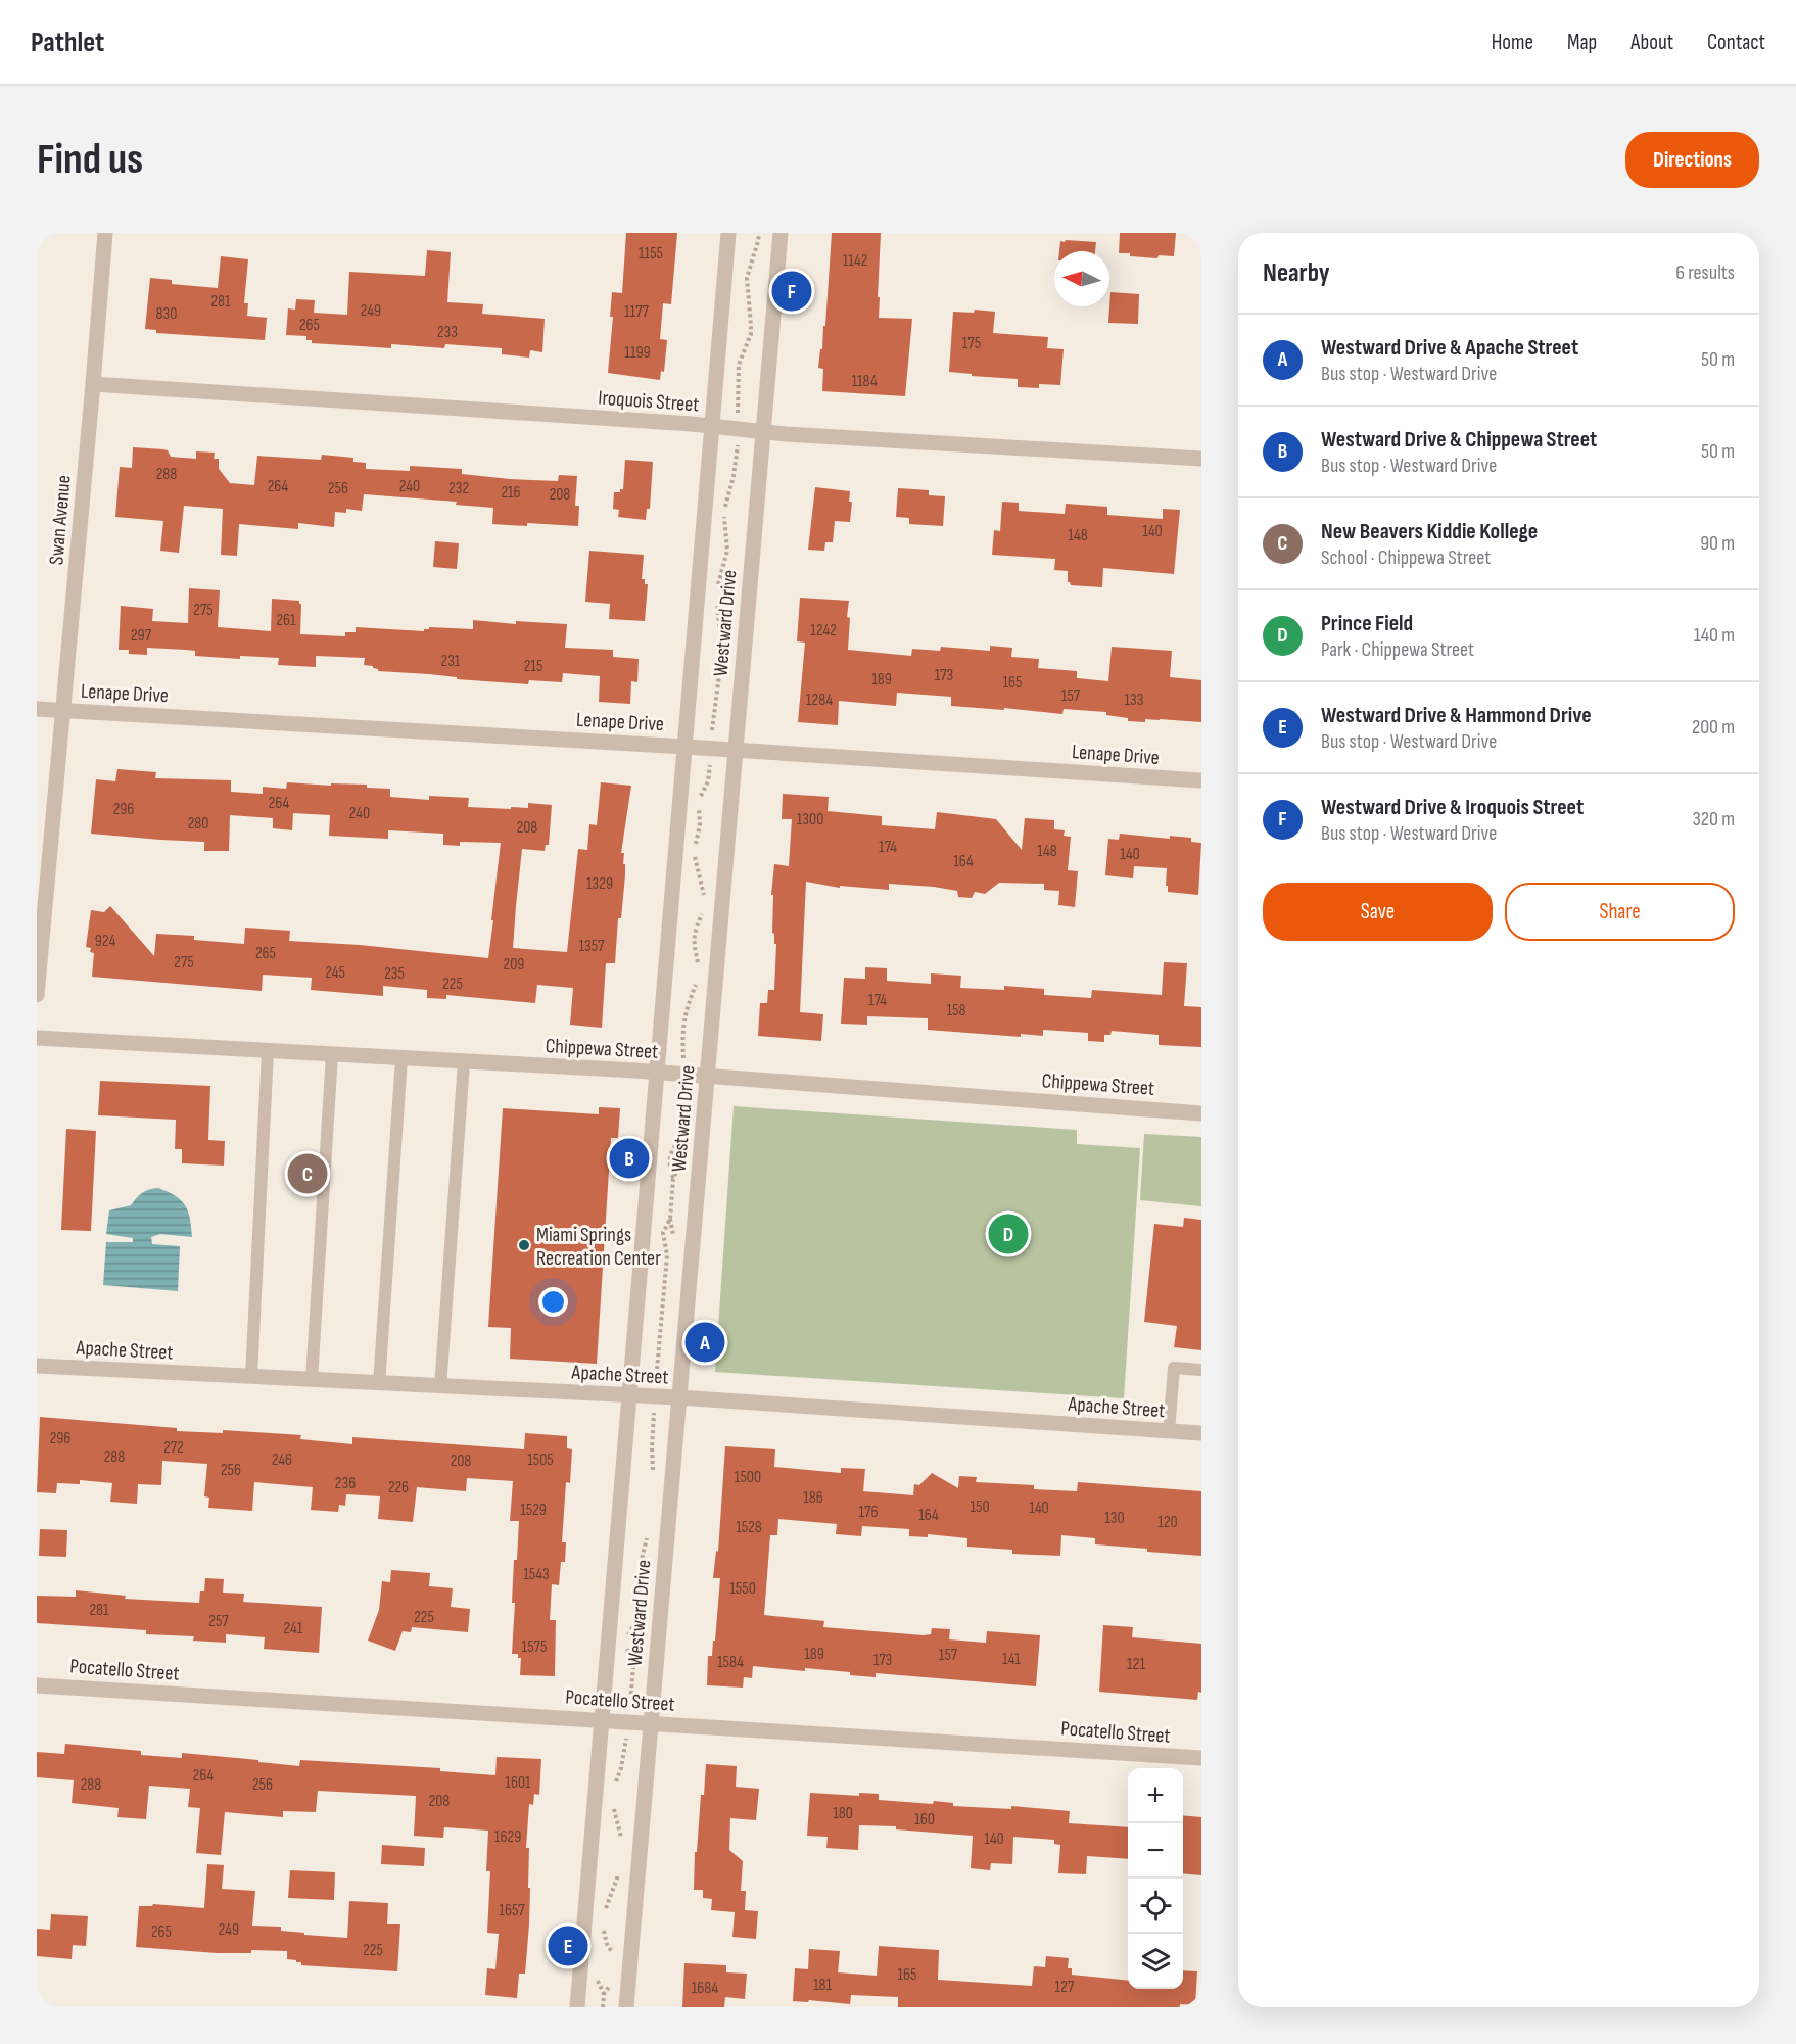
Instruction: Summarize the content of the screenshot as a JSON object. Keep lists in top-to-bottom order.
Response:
{
  "streets": {
    "street": [
      "Iroquois Street",
      "Swan Avenue",
      "Westward Drive",
      "Lenape Drive",
      "Chippewa Street",
      "Apache Street",
      "Pocatello Street"
    ]
  },
  "crossings": [
    ["Iroquois Street", "Swan Avenue"],
    ["Iroquois Street", "Westward Drive"],
    ["Swan Avenue", "Lenape Drive"],
    ["Westward Drive", "Lenape Drive"],
    ["Westward Drive", "Chippewa Street"],
    ["Westward Drive", "Apache Street"],
    ["Westward Drive", "Pocatello Street"]
  ],
  "places": ["Miami Springs Recreation Center"],
  "house_numbers": [
    "1155",
    "1142",
    "281",
    "249",
    "1177",
    "830",
    "265",
    "233",
    "175",
    "1199",
    "1184",
    "288",
    "264",
    "240",
    "256",
    "232",
    "216",
    "208",
    "140",
    "148",
    "275",
    "261",
    "1242",
    "297",
    "231",
    "215",
    "173",
    "189",
    "165",
    "157",
    "1284",
    "133",
    "264",
    "296",
    "240",
    "1300",
    "280",
    "208",
    "174",
    "148",
    "140",
    "164",
    "1329",
    "924",
    "1357",
    "265",
    "275",
    "209",
    "245",
    "235",
    "225",
    "174",
    "158",
    "296",
    "272",
    "288",
    "246",
    "1505",
    "208",
    "256",
    "1500",
    "236",
    "226",
    "186",
    "150",
    "140",
    "1529",
    "176",
    "164",
    "130",
    "120",
    "1528",
    "1543",
    "1550",
    "281",
    "225",
    "257",
    "241",
    "1575",
    "189",
    "157",
    "141",
    "173",
    "1584",
    "121",
    "264",
    "1601",
    "288",
    "256",
    "208",
    "180",
    "160",
    "1629",
    "140",
    "1657",
    "249",
    "265",
    "225",
    "165",
    "181",
    "127",
    "1684"
  ],
  "north": "left",
  "page": {
    "header": "Pathlet",
    "nav": [
      "Home",
      "Map",
      "About",
      "Contact"
    ],
    "buttons": [
      "Directions",
      ["Save", "Share"]
    ],
    "title": "Find us",
    "heading": ["Nearby", "6 results"],
    "pins": [
      "F",
      "B",
      "C",
      "D",
      "A",
      "E"
    ],
    "list": [
      {
        "mark": "A",
        "name": "Westward Drive & Apache Street",
        "note": "Bus stop · Westward Drive",
        "value": "50 m"
      },
      {
        "mark": "B",
        "name": "Westward Drive & Chippewa Street",
        "note": "Bus stop · Westward Drive",
        "value": "50 m"
      },
      {
        "mark": "C",
        "name": "New Beavers Kiddie Kollege",
        "note": "School · Chippewa Street",
        "value": "90 m"
      },
      {
        "mark": "D",
        "name": "Prince Field",
        "note": "Park · Chippewa Street",
        "value": "140 m"
      },
      {
        "mark": "E",
        "name": "Westward Drive & Hammond Drive",
        "note": "Bus stop · Westward Drive",
        "value": "200 m"
      },
      {
        "mark": "F",
        "name": "Westward Drive & Iroquois Street",
        "note": "Bus stop · Westward Drive",
        "value": "320 m"
      }
    ],
    "map_buttons": ["+", "−"]
  }
}
